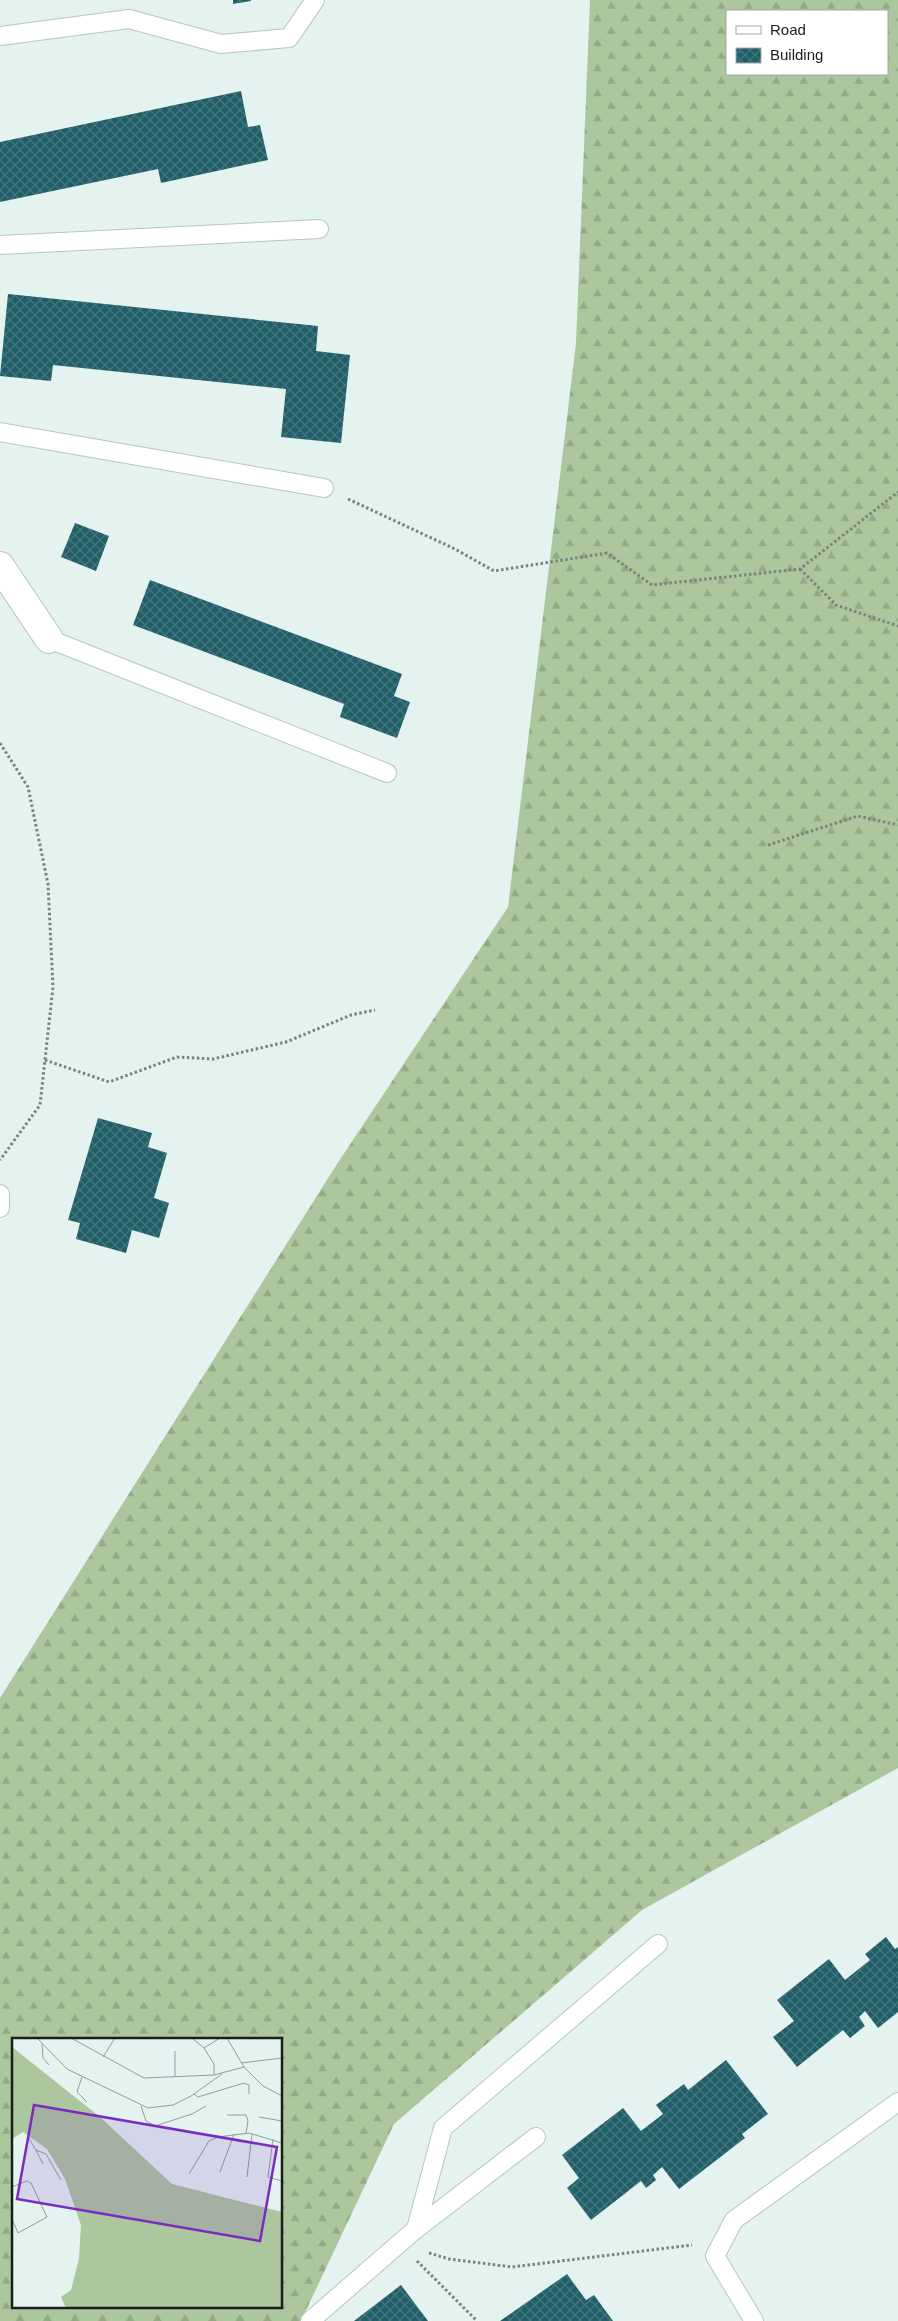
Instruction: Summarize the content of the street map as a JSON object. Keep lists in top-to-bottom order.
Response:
{
  "legend": ["Road", "Building"]
}
